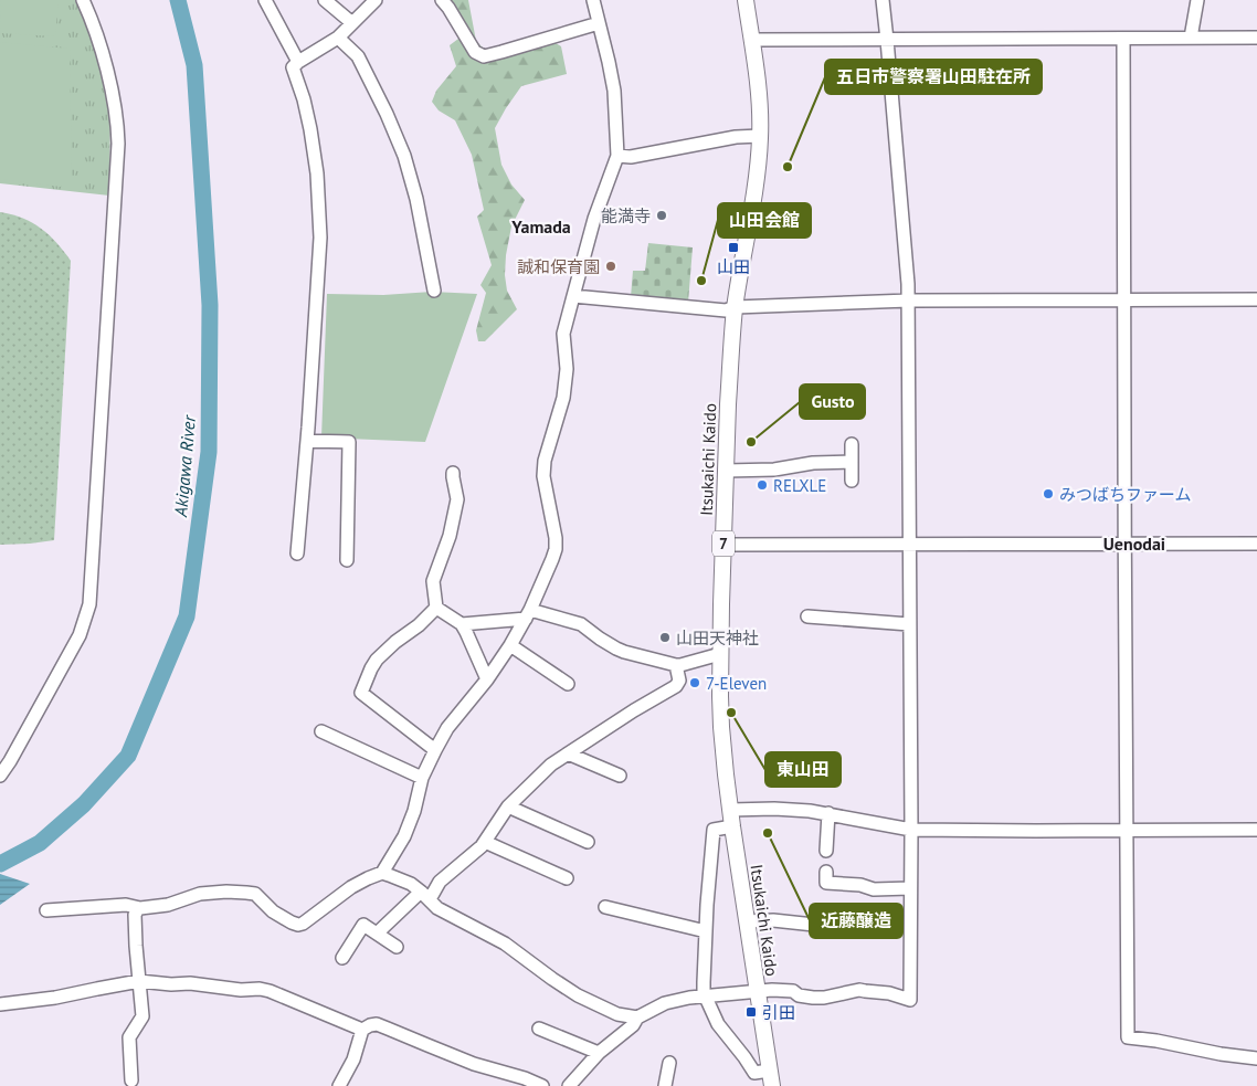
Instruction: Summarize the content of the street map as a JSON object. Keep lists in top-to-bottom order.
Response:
{
  "streets": {
    "main road": ["Itsukaichi Kaido", "7"]
  },
  "districts": ["Yamada", "Uenodai"],
  "water": ["Akigawa River"],
  "places": {
    "other": [
      "五日市警察署山田駐在所",
      "能満寺",
      "誠和保育園",
      "山田会館",
      "Gusto",
      "RELXLE",
      "みつばちファーム",
      "山田天神社",
      "7-Eleven",
      "東山田",
      "近藤醸造"
    ],
    "transit": ["山田", "引田"]
  }
}
